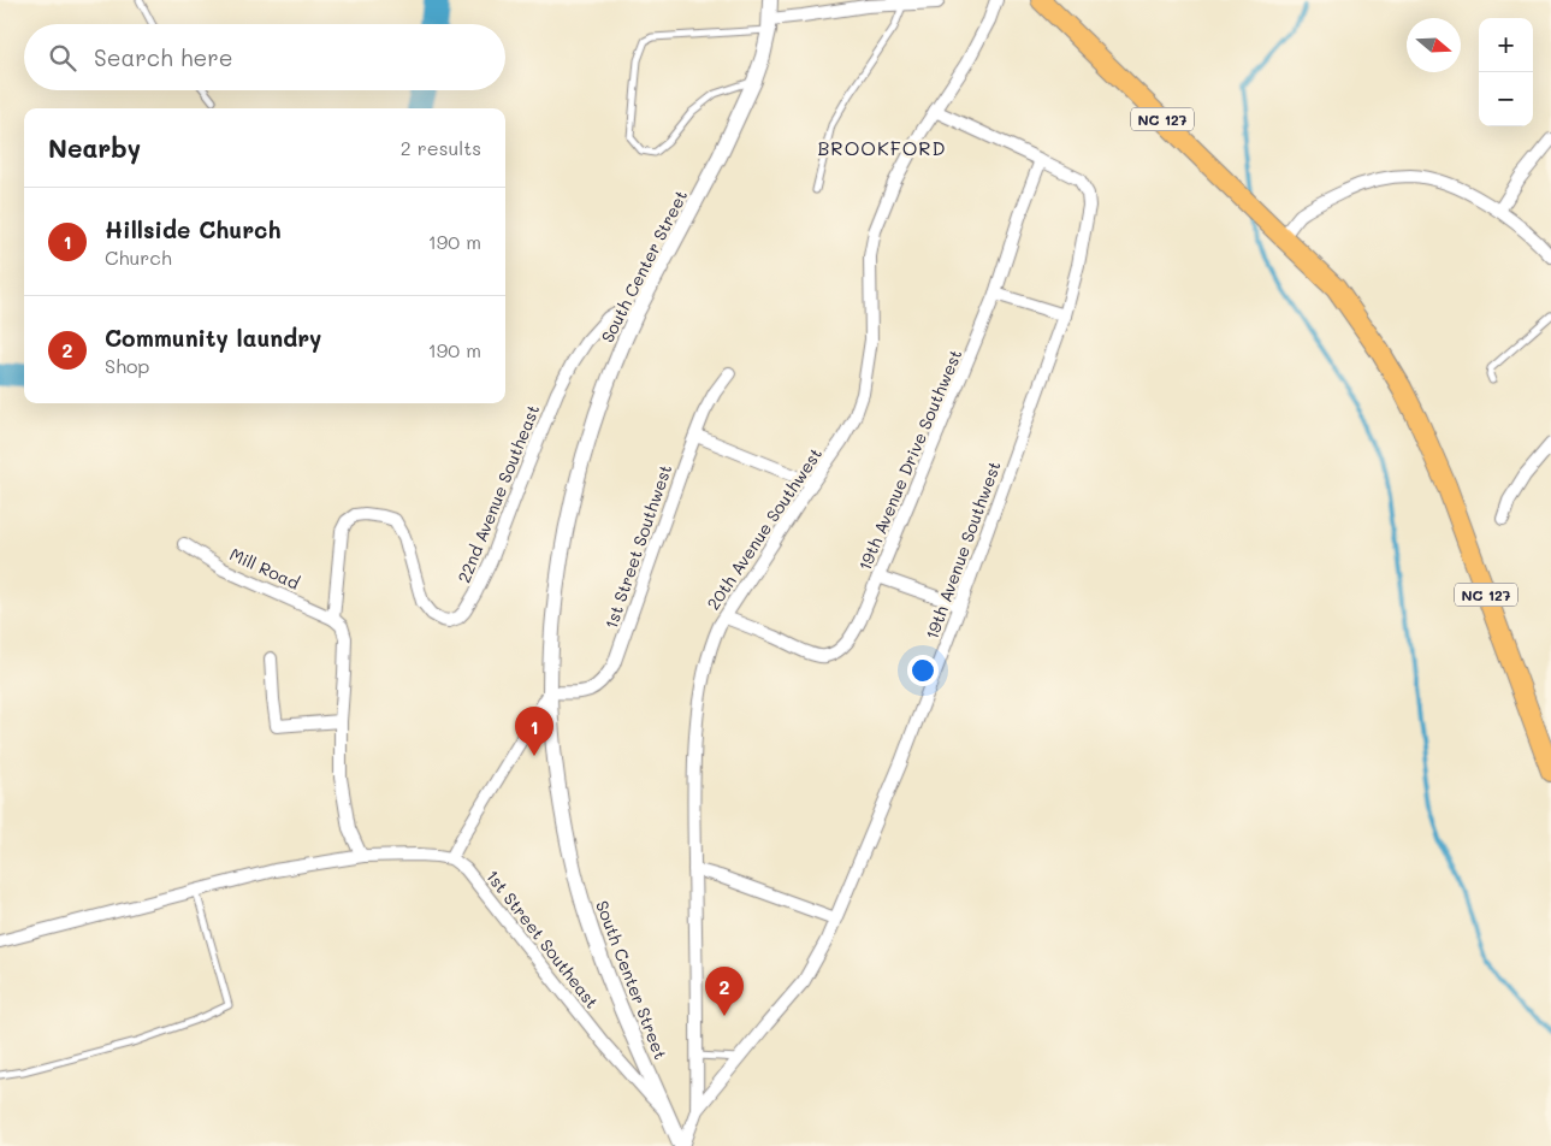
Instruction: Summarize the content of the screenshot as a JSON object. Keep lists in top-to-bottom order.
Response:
{
  "streets": {
    "main road": ["NC 127"],
    "street": [
      "South Center Street",
      "19th Avenue Drive Southwest",
      "22nd Avenue Southeast",
      "20th Avenue Southwest",
      "1st Street Southwest",
      "19th Avenue Southwest",
      "Mill Road",
      "1st Street Southeast"
    ]
  },
  "crossings": [
    ["South Center Street", "22nd Avenue Southeast"],
    ["South Center Street", "1st Street Southwest"],
    ["South Center Street", "19th Avenue Southwest"],
    ["South Center Street", "1st Street Southeast"],
    ["19th Avenue Drive Southwest", "20th Avenue Southwest"],
    ["19th Avenue Drive Southwest", "19th Avenue Southwest"],
    ["22nd Avenue Southeast", "Mill Road"],
    ["20th Avenue Southwest", "19th Avenue Southwest"]
  ],
  "districts": ["BROOKFORD"],
  "north": "right",
  "page": {
    "map_buttons": ["+", "−"],
    "search": "Search here",
    "heading": ["Nearby", "2 results"],
    "list": [
      {
        "mark": "1",
        "name": "Hillside Church",
        "note": "Church",
        "value": "190 m"
      },
      {
        "mark": "2",
        "name": "Community laundry",
        "note": "Shop",
        "value": "190 m"
      }
    ],
    "pins": ["1", "2"]
  }
}
